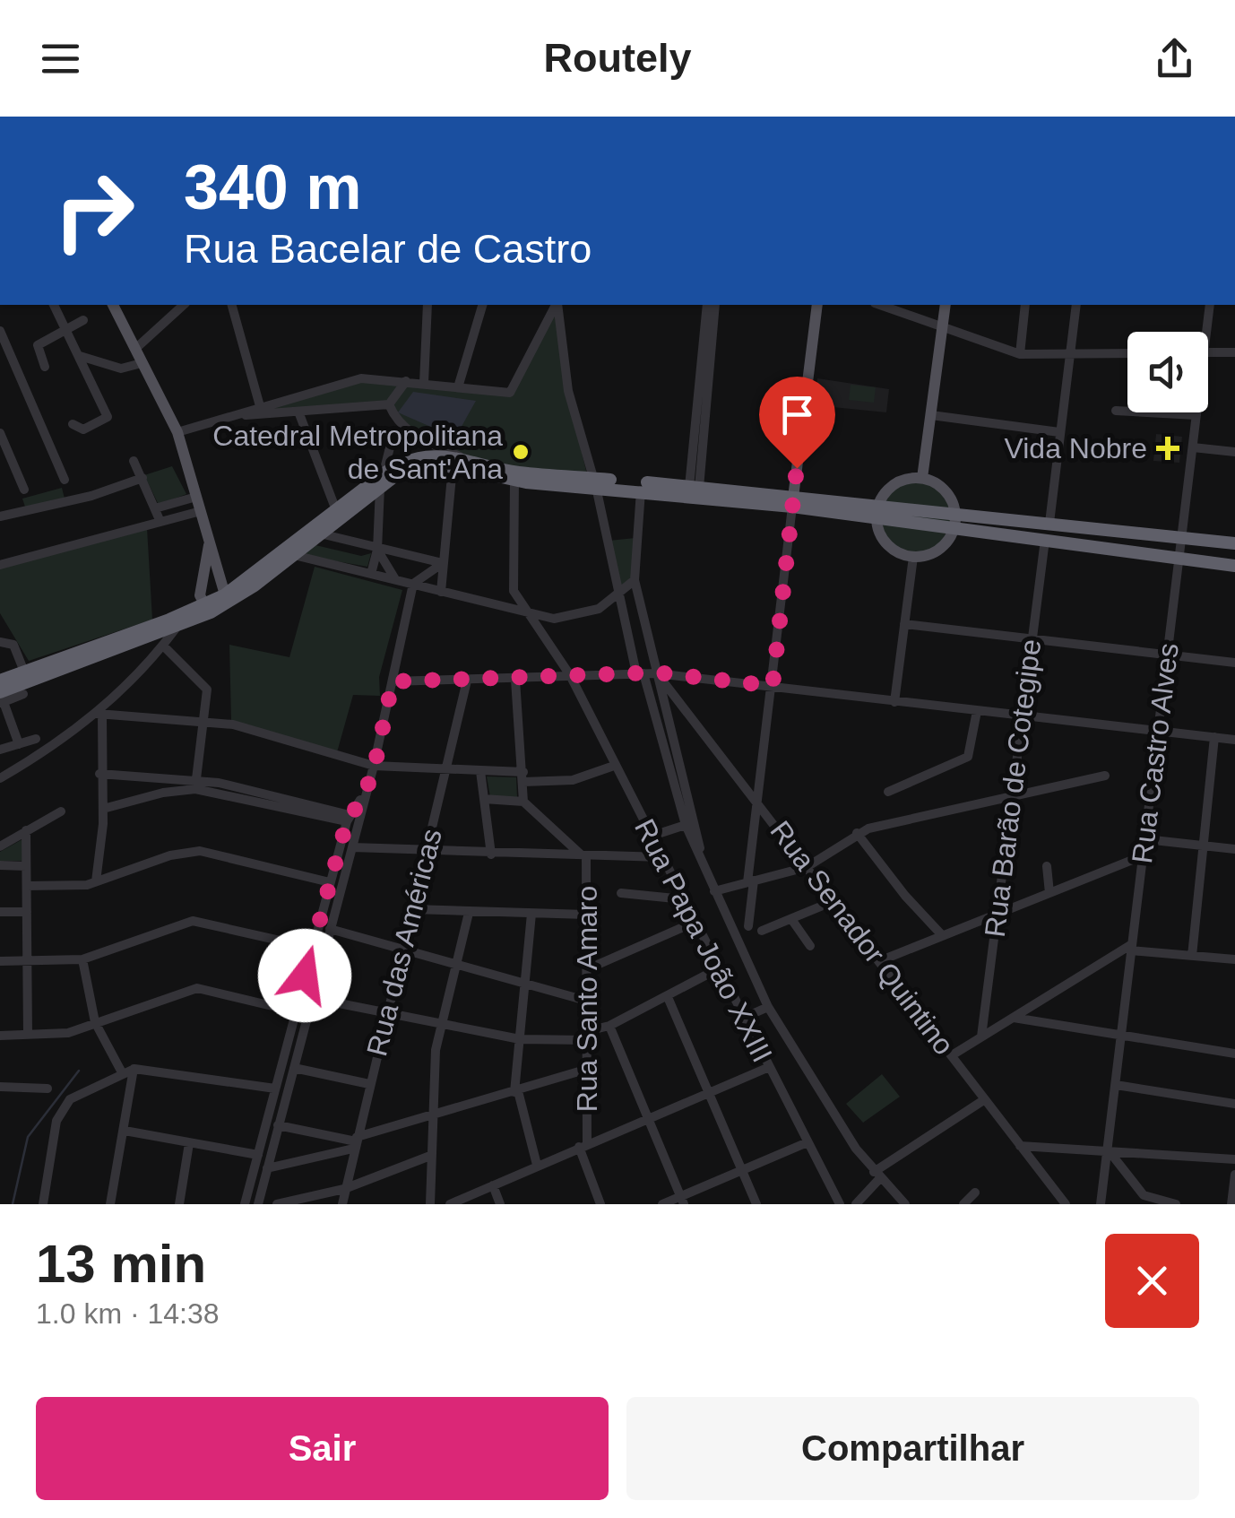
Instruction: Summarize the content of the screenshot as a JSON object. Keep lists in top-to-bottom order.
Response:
{
  "streets": {
    "street": [
      "Rua Castro Alves",
      "Rua Barão de Cotegipe",
      "Rua Senador Quintino",
      "Rua Papa João XXIII",
      "Rua das Américas",
      "Rua Santo Amaro"
    ]
  },
  "places": {
    "health": ["Vida Nobre"],
    "other": ["Catedral Metropolitana de Sant'Ana"]
  },
  "page": {
    "header": "Routely",
    "turn": ["340 m", "Rua Bacelar de Castro"],
    "heading": ["13 min", "1.0 km · 14:38"],
    "buttons": ["Sair", "Compartilhar"]
  }
}
